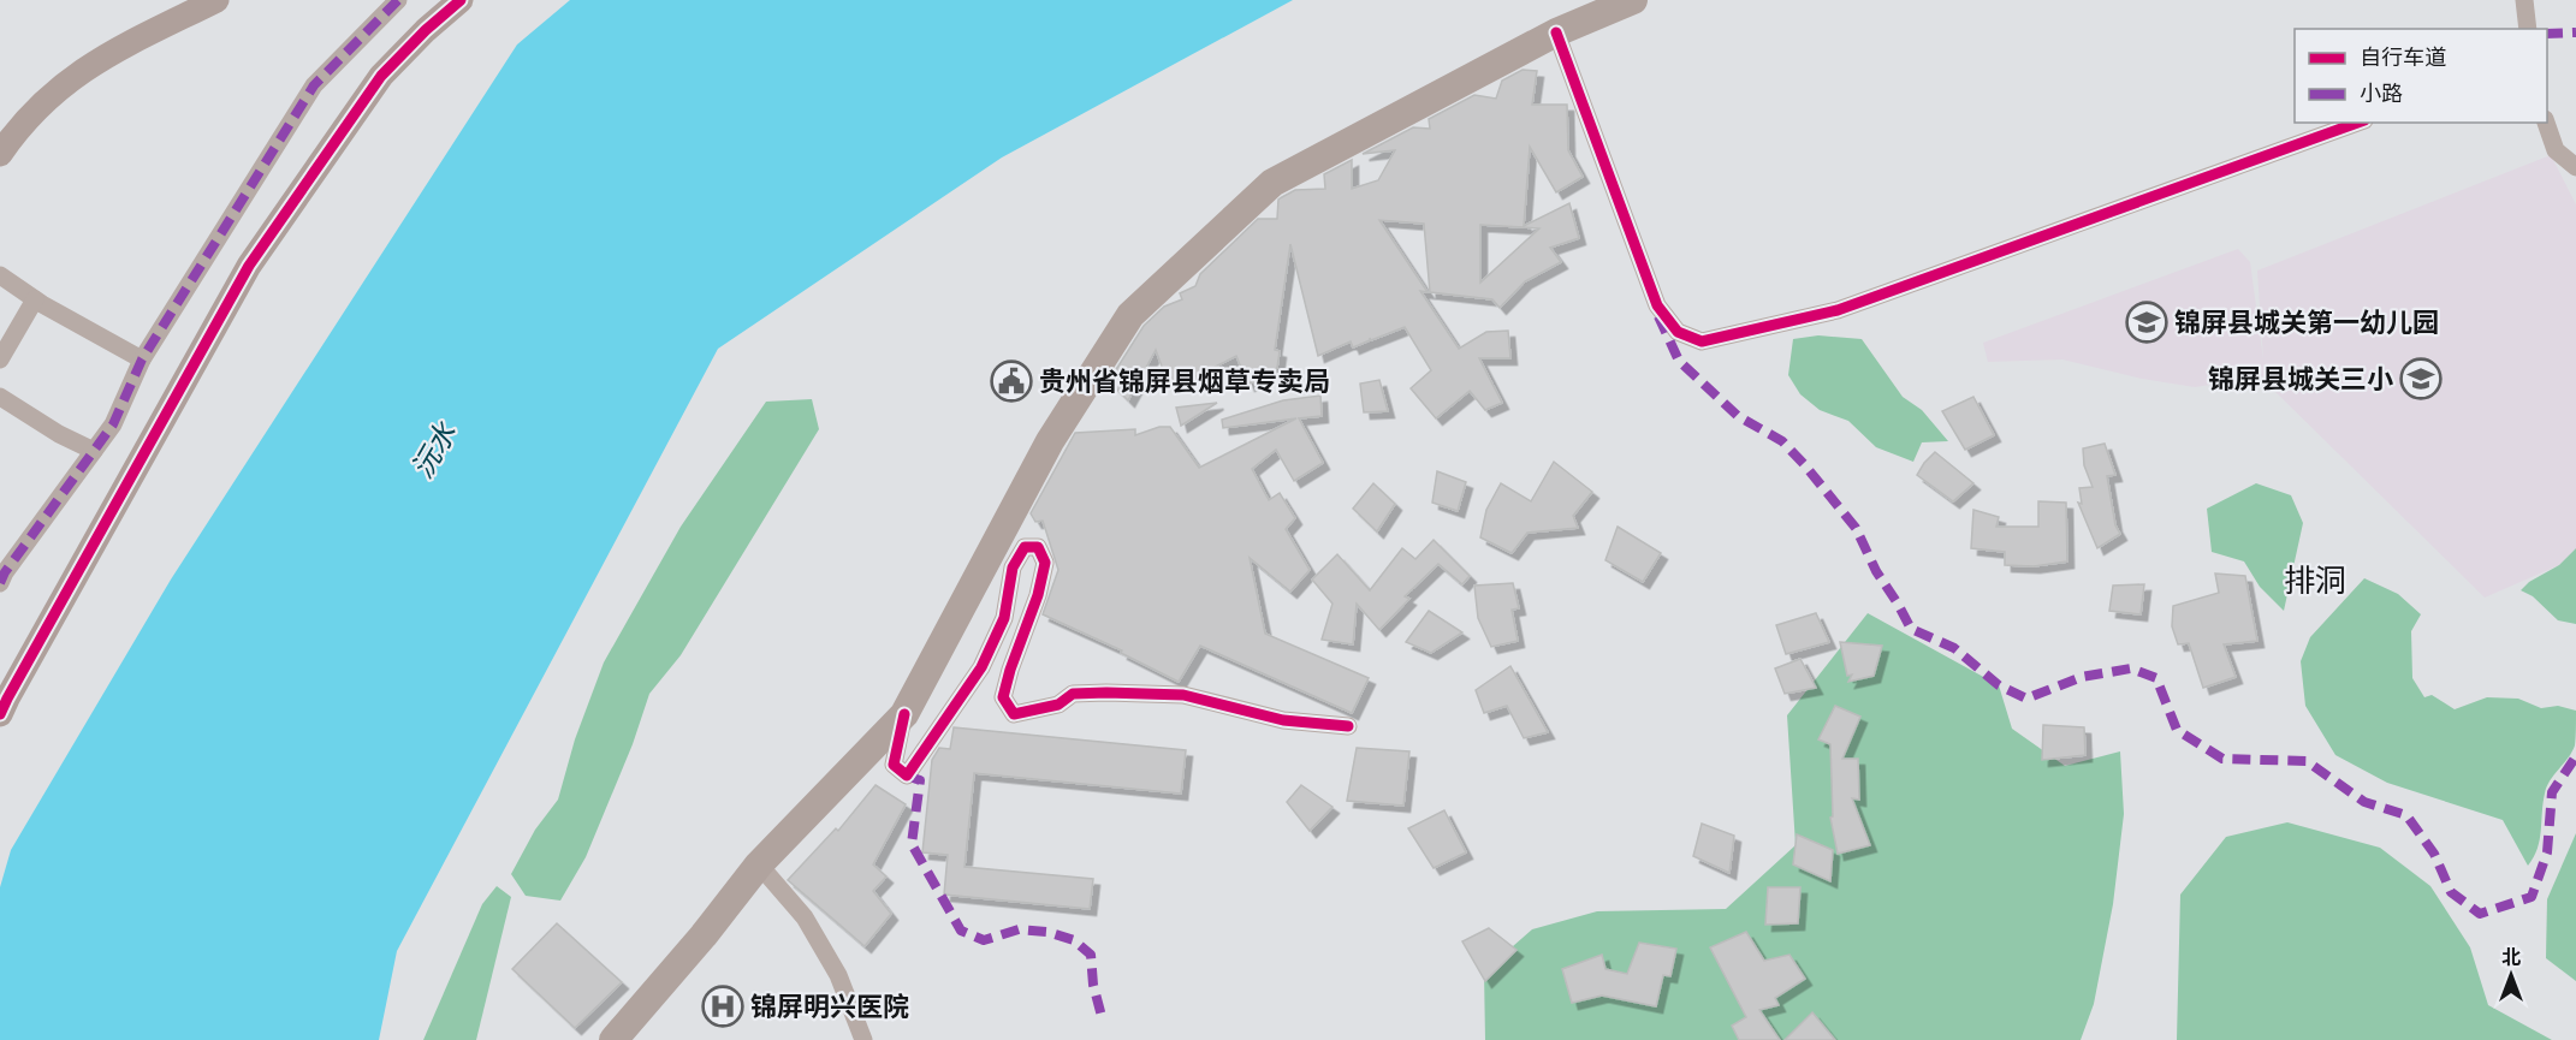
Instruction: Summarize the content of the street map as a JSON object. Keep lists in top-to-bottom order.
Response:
{
  "districts": ["排洞"],
  "water": ["沅水"],
  "places": {
    "school or university": ["锦屏县城关第一幼儿园", "锦屏县城关三小"],
    "public building": ["贵州省锦屏县烟草专卖局"],
    "hospital": ["锦屏明兴医院"]
  },
  "legend": ["自行车道", "小路"],
  "north": "top"
}
